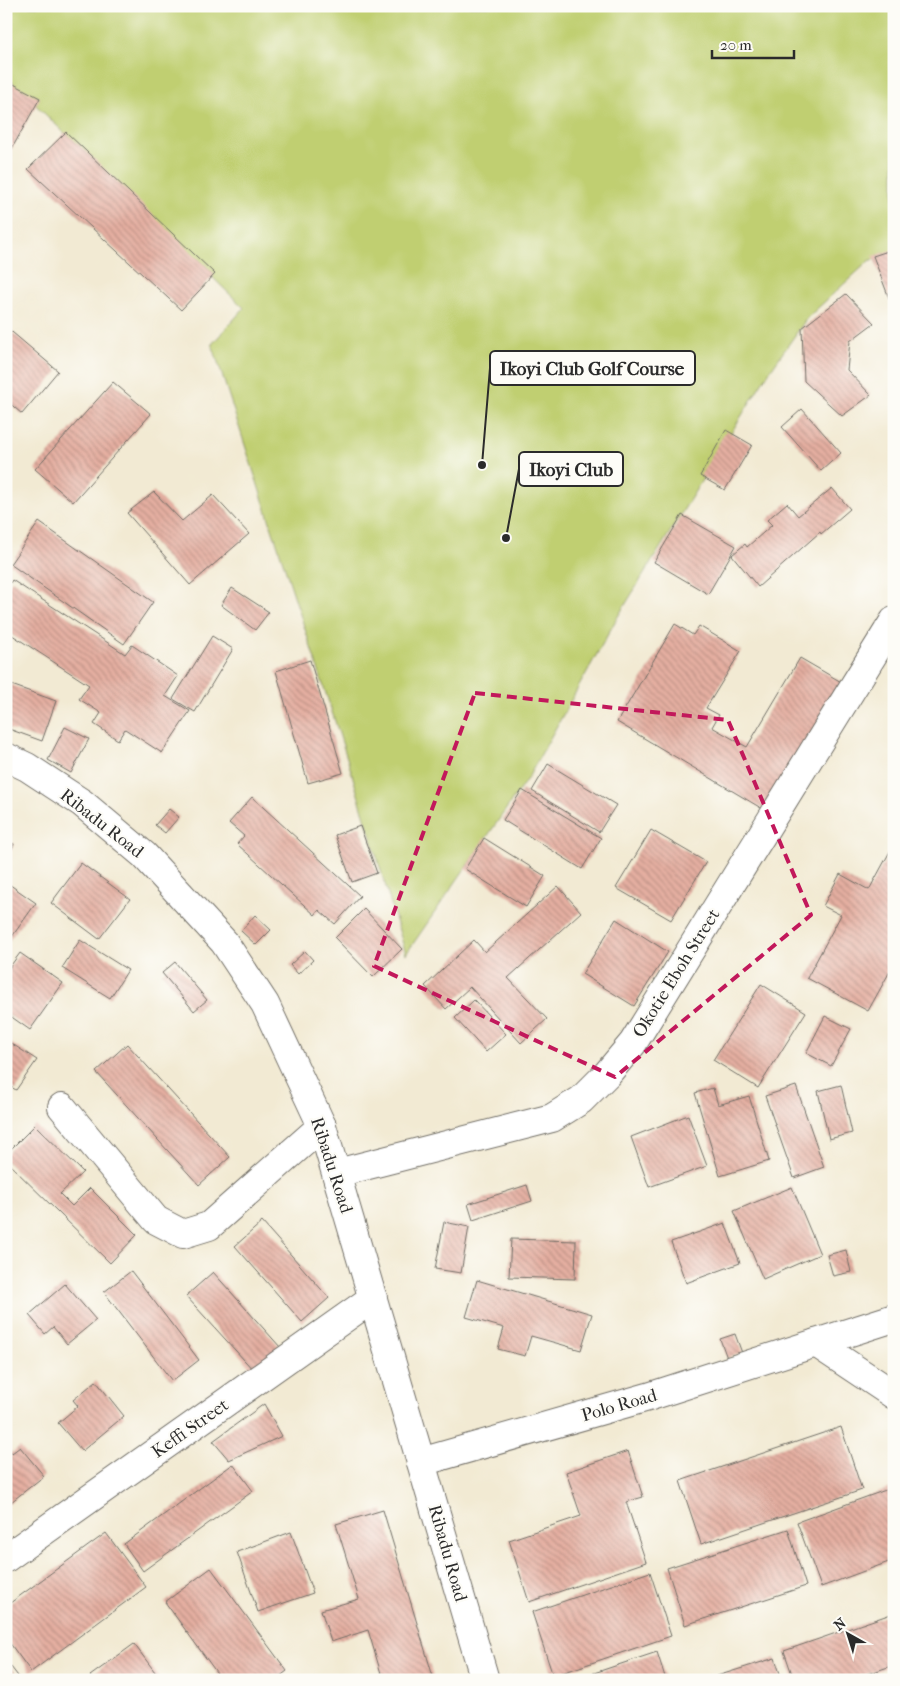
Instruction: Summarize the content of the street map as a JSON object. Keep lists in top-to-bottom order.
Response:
{
  "streets": {
    "street": [
      "Ribadu Road",
      "Okotie Eboh Street",
      "Polo Road",
      "Keffi Street"
    ]
  },
  "crossings": [
    ["Ribadu Road", "Okotie Eboh Street"],
    ["Ribadu Road", "Polo Road"],
    ["Ribadu Road", "Keffi Street"]
  ],
  "places": ["Ikoyi Club Golf Course", "Ikoyi Club"],
  "scale_bar": "20 m",
  "north": "top left"
}
